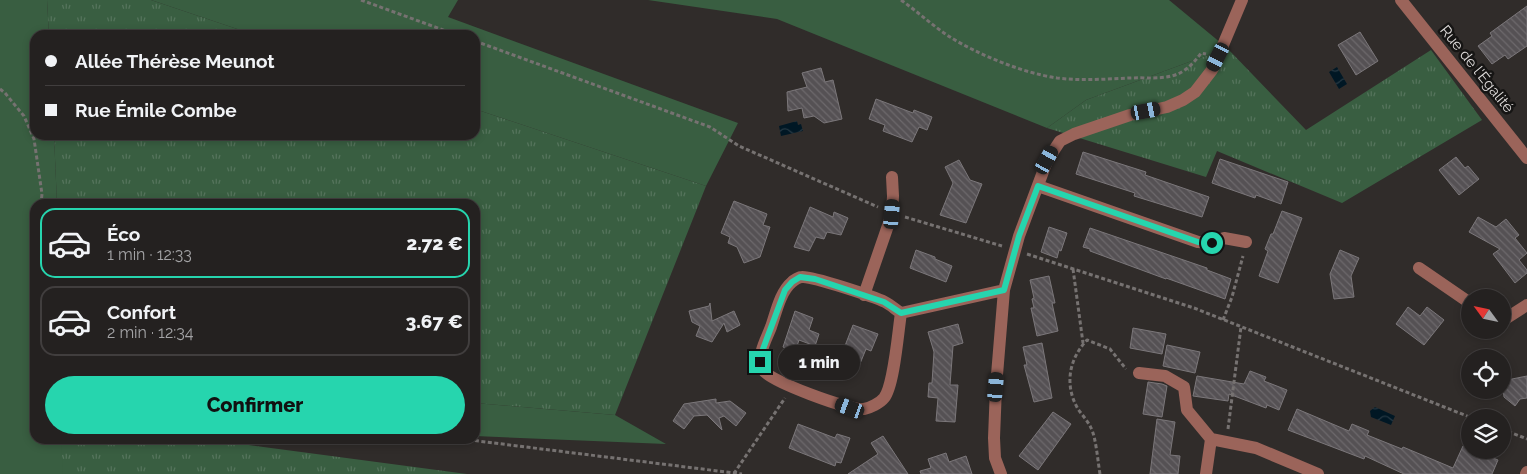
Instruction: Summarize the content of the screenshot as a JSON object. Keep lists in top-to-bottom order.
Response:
{
  "streets": {
    "street": ["Rue de l'Égalité"]
  },
  "north": "top left",
  "page": {
    "banner": ["Allée Thérèse Meunot", "Rue Émile Combe"],
    "list": [
      {
        "name": "Éco",
        "note": "1 min · 12:33",
        "value": "2.72 €"
      },
      {
        "name": "Confort",
        "note": "2 min · 12:34",
        "value": "3.67 €"
      }
    ],
    "bubble": "1 min",
    "buttons": "Confirmer"
  }
}
